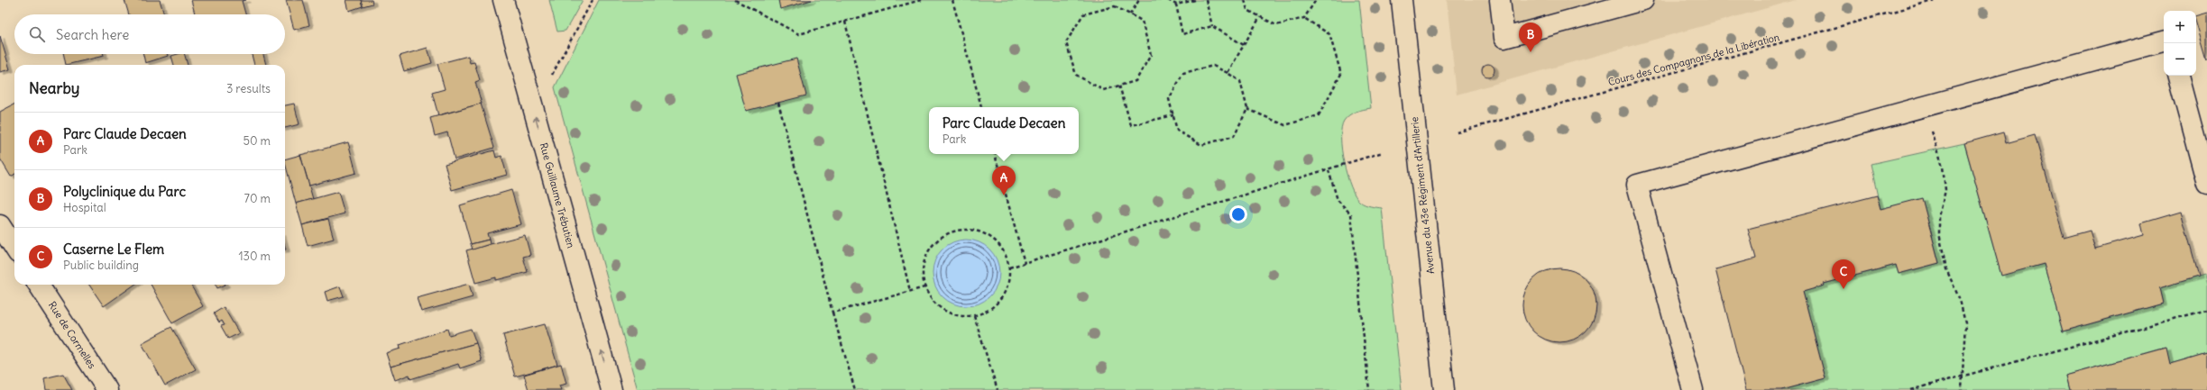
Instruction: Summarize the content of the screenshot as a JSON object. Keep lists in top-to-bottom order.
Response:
{
  "streets": {
    "street": ["Rue Guillaume Trébutien", "Avenue du 43e Régiment d'Artillerie", "Rue de Cormelles"],
    "path": ["Cours des Compagnons de la Libération"]
  },
  "one_way": ["Rue Guillaume Trébutien"],
  "page": {
    "map_buttons": ["+", "−"],
    "search": "Search here",
    "pins": ["B", "A", "C"],
    "heading": ["Nearby", "3 results"],
    "popup": ["Parc Claude Decaen", "Park"],
    "list": [
      {
        "mark": "A",
        "name": "Parc Claude Decaen",
        "note": "Park",
        "value": "50 m"
      },
      {
        "mark": "B",
        "name": "Polyclinique du Parc",
        "note": "Hospital",
        "value": "70 m"
      },
      {
        "mark": "C",
        "name": "Caserne Le Flem",
        "note": "Public building",
        "value": "130 m"
      }
    ]
  }
}
